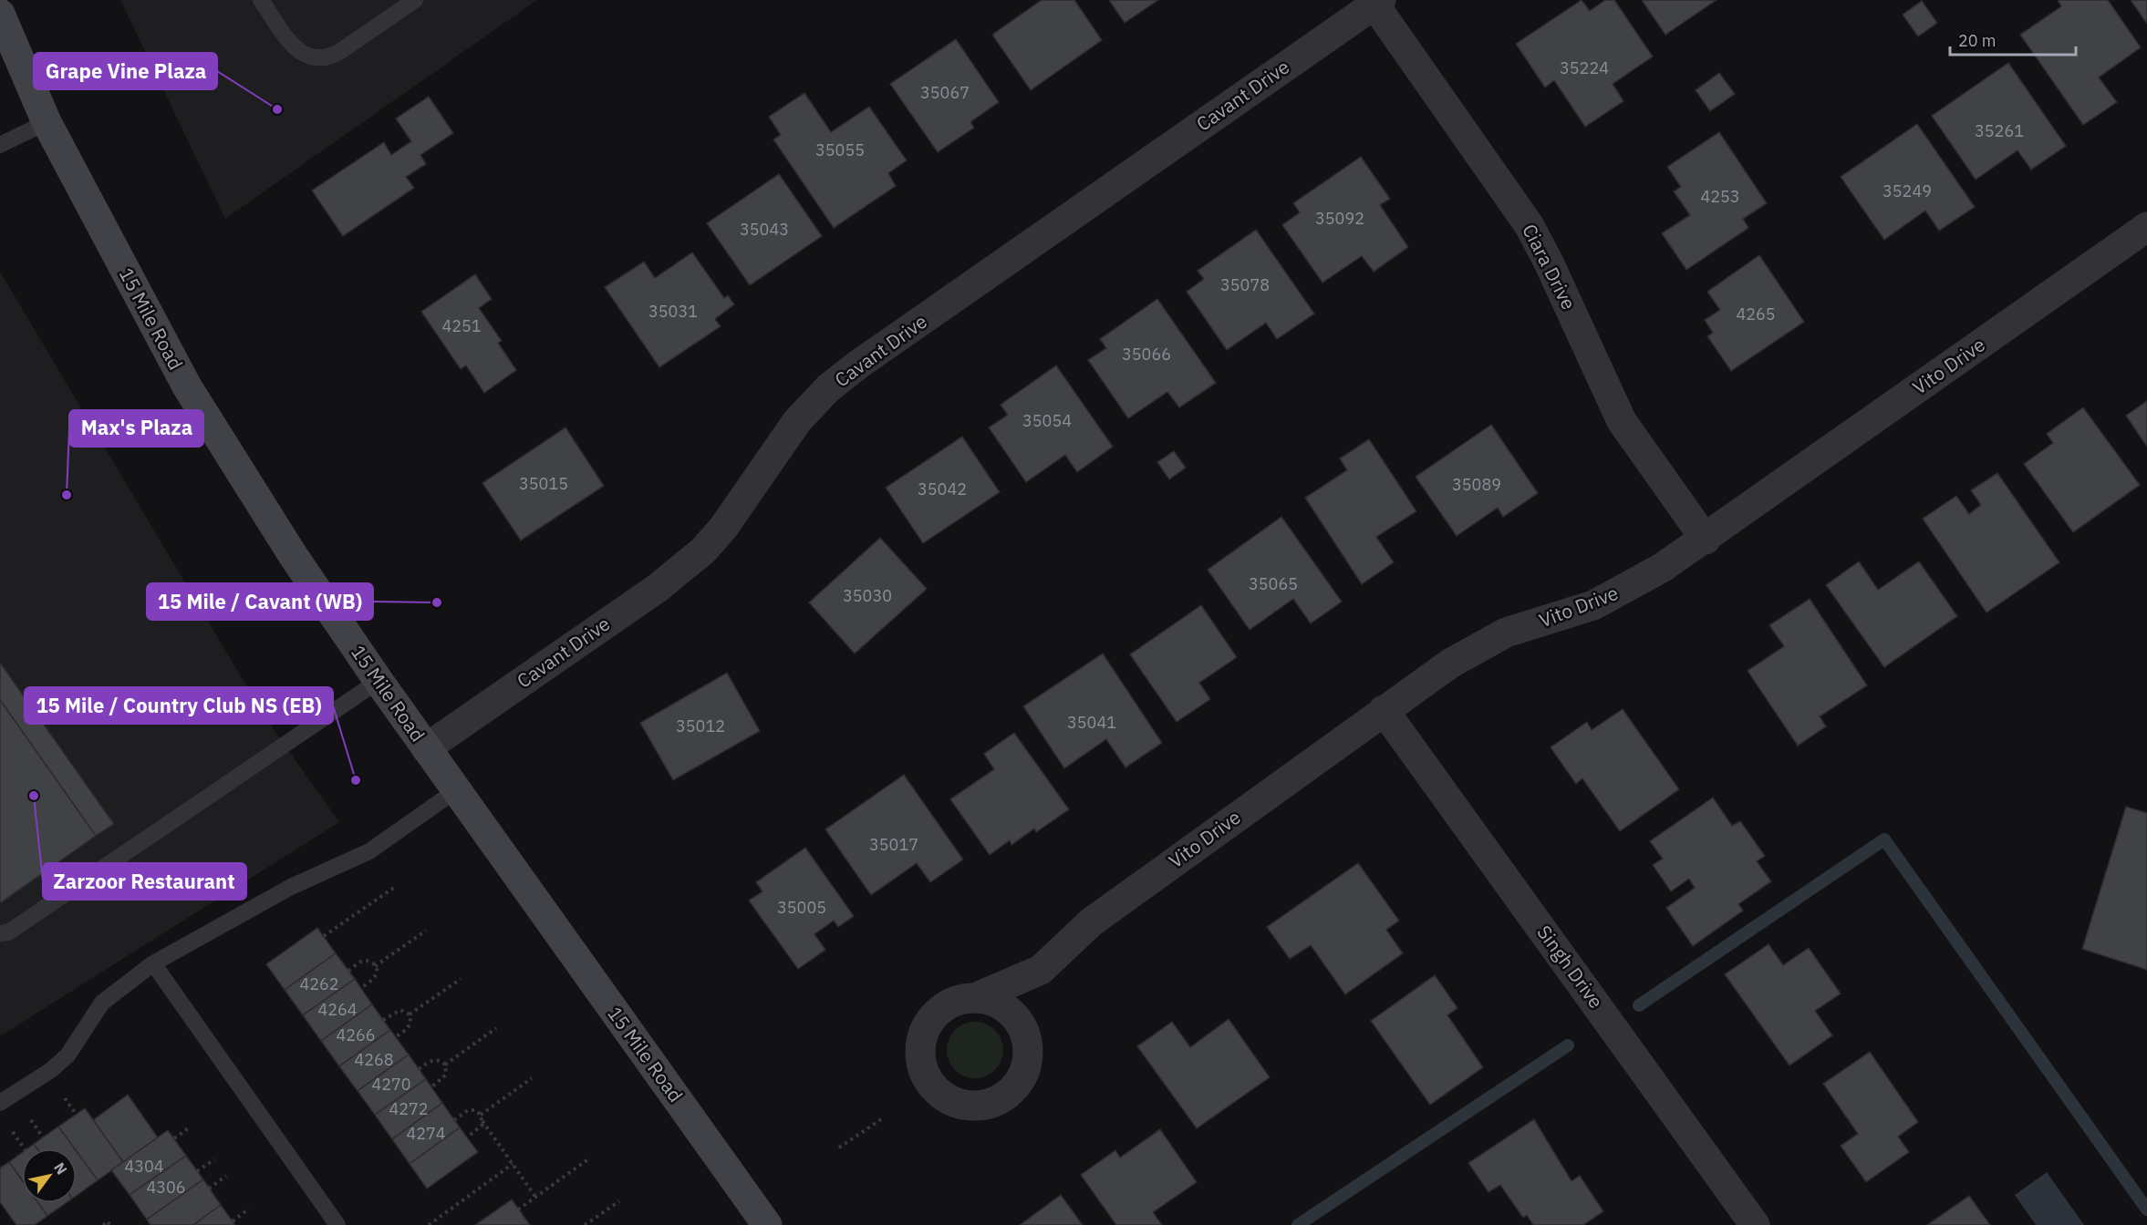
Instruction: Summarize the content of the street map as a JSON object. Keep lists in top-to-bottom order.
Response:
{
  "streets": {
    "main road": ["15 Mile Road"],
    "street": [
      "Cavant Drive",
      "Ciara Drive",
      "Vito Drive",
      "Singh Drive"
    ]
  },
  "crossings": [
    ["Cavant Drive", "Ciara Drive"],
    ["Cavant Drive", "15 Mile Road"],
    ["Ciara Drive", "Vito Drive"],
    ["Vito Drive", "Singh Drive"]
  ],
  "places": [
    "Grape Vine Plaza",
    "Max's Plaza",
    "15 Mile / Cavant (WB)",
    "15 Mile / Country Club NS (EB)",
    "Zarzoor Restaurant"
  ],
  "house_numbers": [
    "35224",
    "35067",
    "35261",
    "35055",
    "35249",
    "4253",
    "35092",
    "35043",
    "35078",
    "35031",
    "4265",
    "4251",
    "35066",
    "35054",
    "35015",
    "35089",
    "35042",
    "35065",
    "35030",
    "35041",
    "35012",
    "35017",
    "35005",
    "4262",
    "4264",
    "4266",
    "4268",
    "4270",
    "4272",
    "4274",
    "4304",
    "4306"
  ],
  "scale_bar": "20 m",
  "north": "top right"
}
